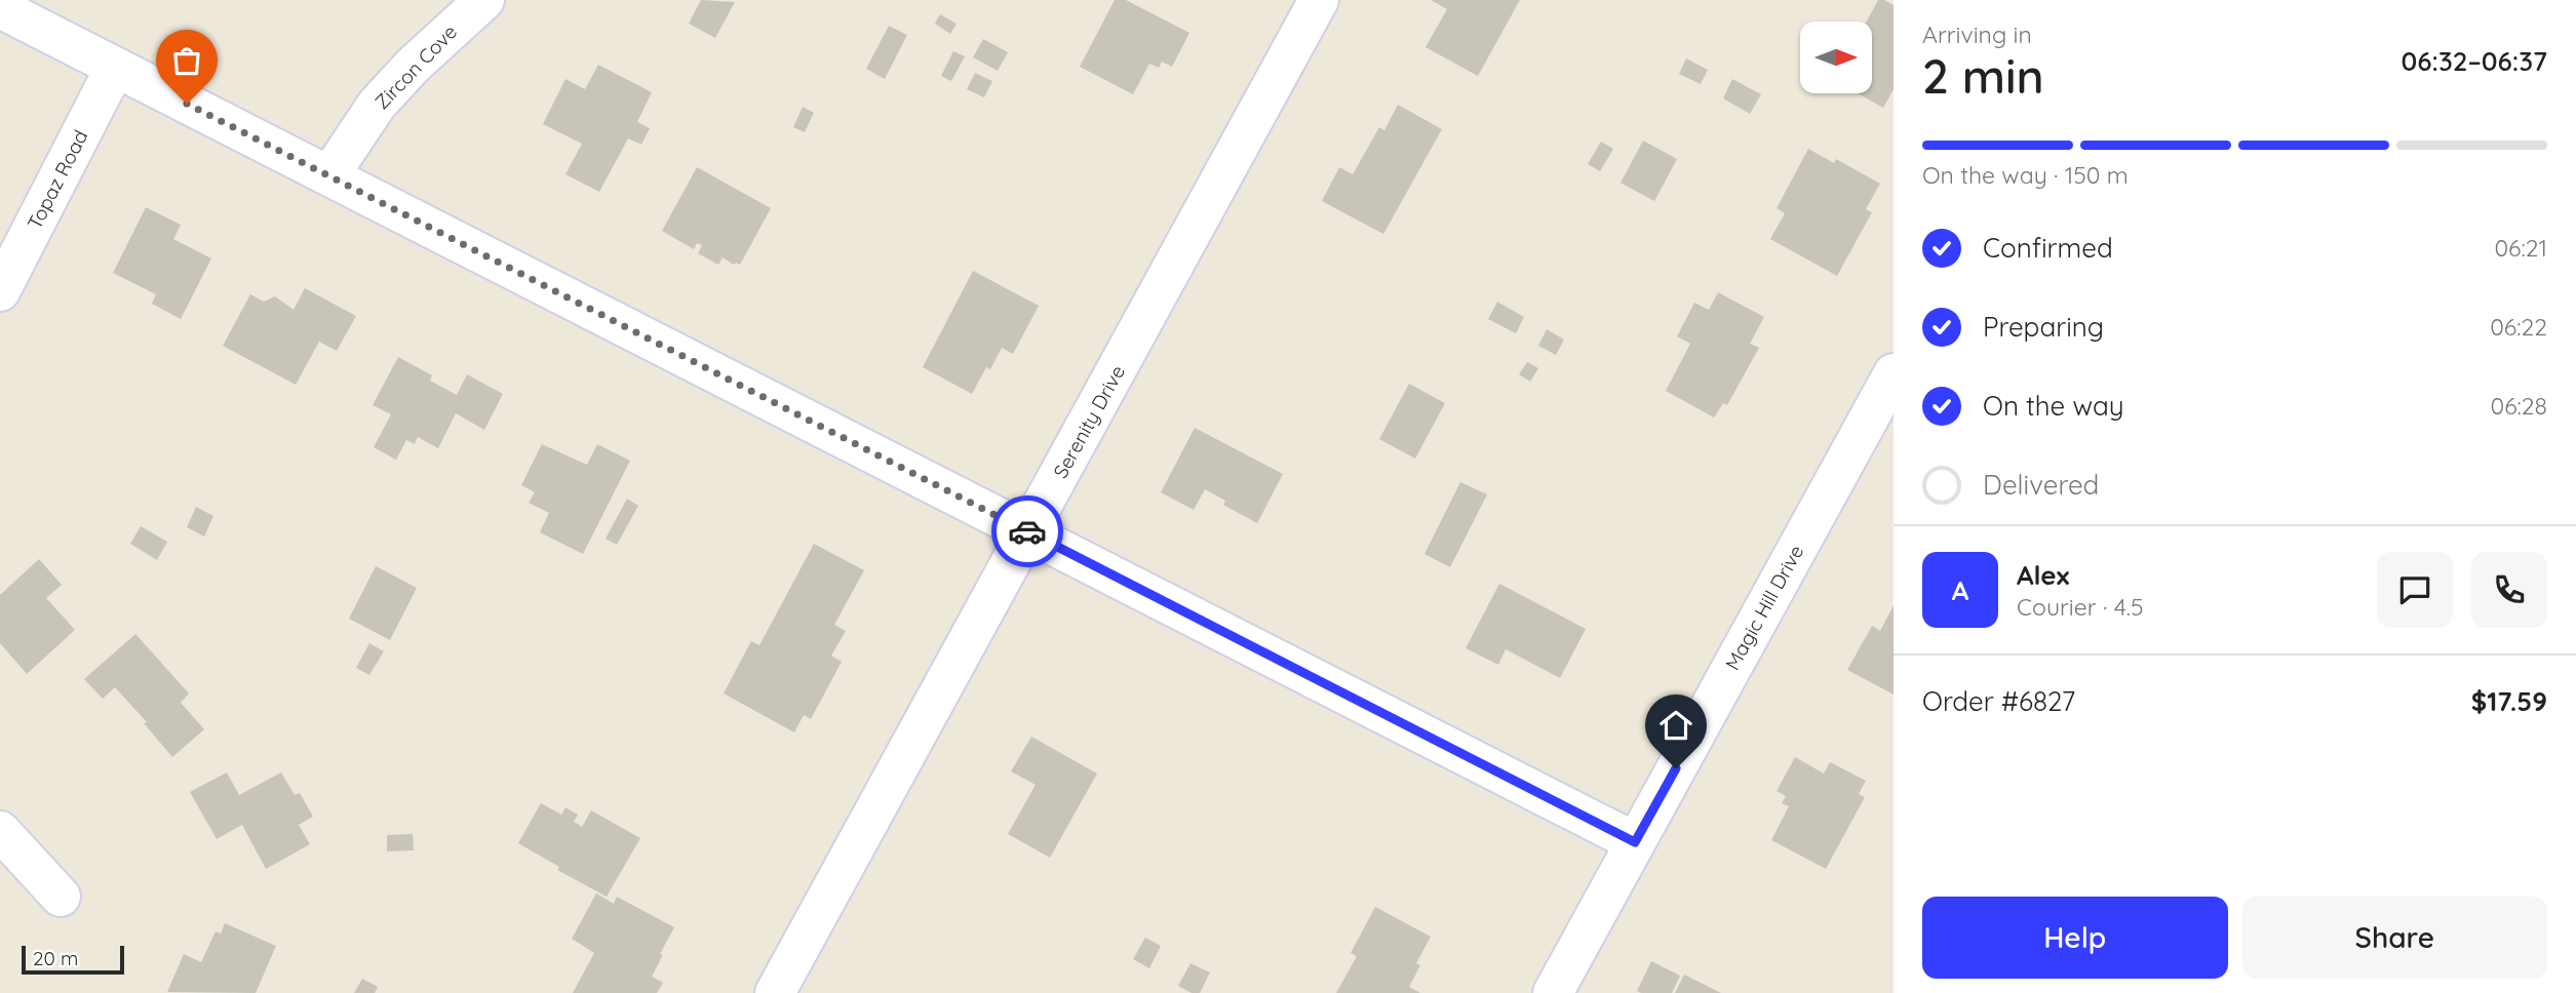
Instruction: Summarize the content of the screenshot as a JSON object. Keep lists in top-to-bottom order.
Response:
{
  "streets": {
    "street": [
      "Zircon Cove",
      "Topaz Road",
      "Serenity Drive",
      "Magic Hill Drive"
    ]
  },
  "scale_bar": "20 m",
  "north": "right",
  "page": {
    "heading": ["2 min", "Arriving in", "06:32–06:37"],
    "panel": [
      "Alex",
      "Courier · 4.5",
      "Order #6827",
      "$17.59"
    ],
    "bar": "On the way · 150 m",
    "list": [
      ["Confirmed", "06:21"],
      ["Preparing", "06:22"],
      ["On the way", "06:28"],
      "Delivered"
    ],
    "round": "A",
    "buttons": ["Help", "Share"],
    "scale": "20 m"
  }
}
